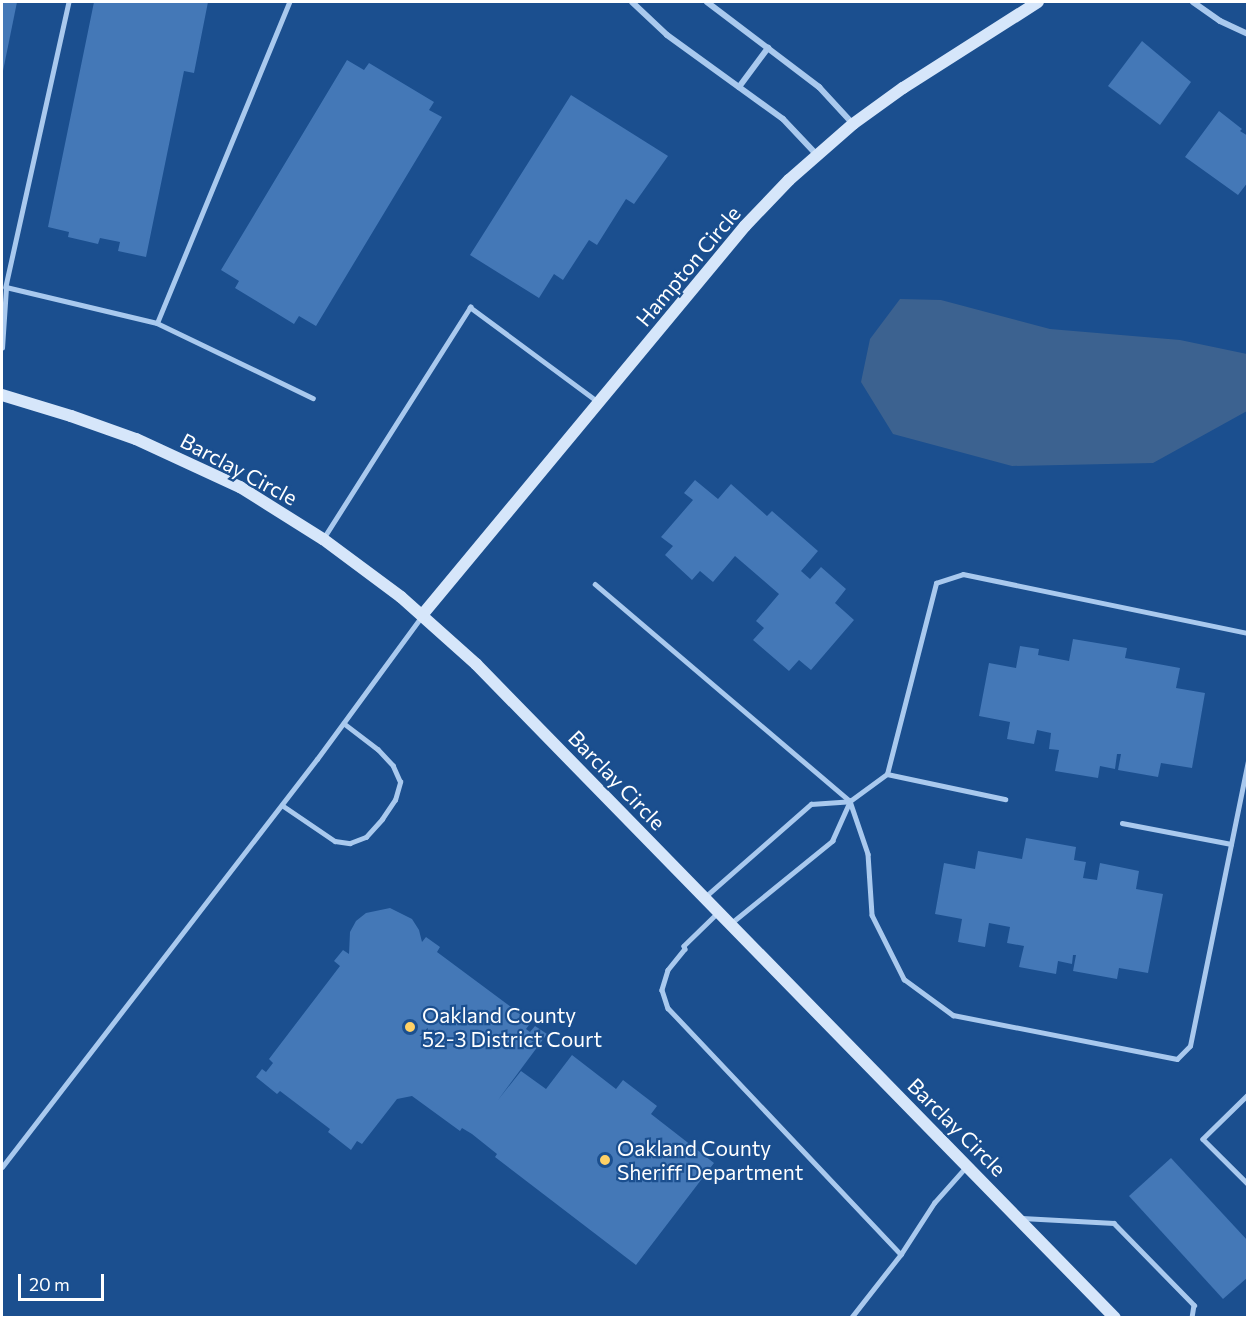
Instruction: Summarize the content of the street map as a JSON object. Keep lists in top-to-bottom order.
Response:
{
  "streets": {
    "street": ["Hampton Circle", "Barclay Circle"]
  },
  "crossings": [
    ["Hampton Circle", "Barclay Circle"]
  ],
  "places": ["Oakland County 52-3 District Court", "Oakland County Sheriff Department"],
  "scale_bar": "20 m"
}
